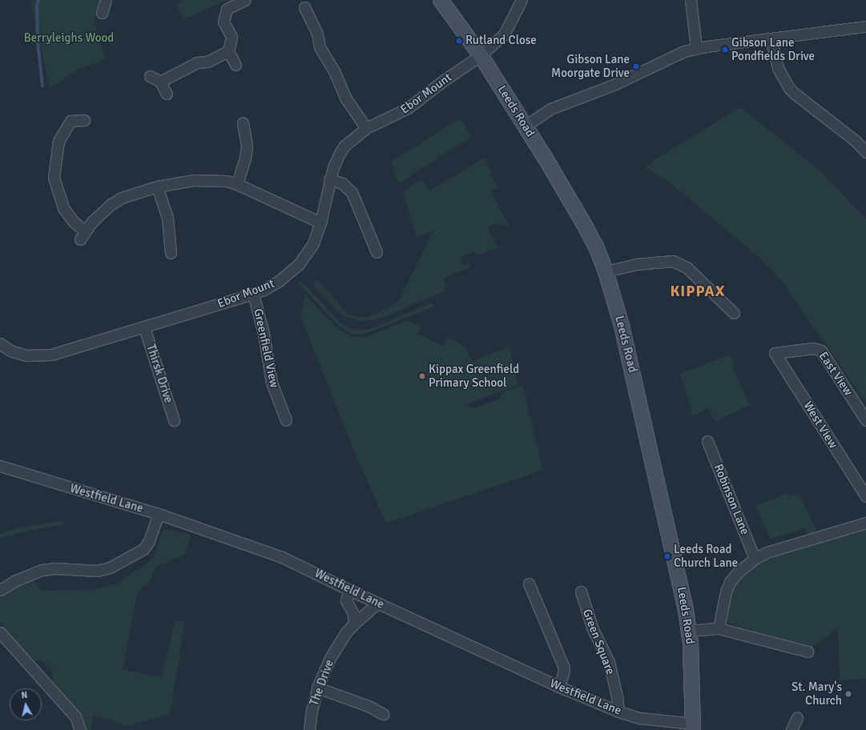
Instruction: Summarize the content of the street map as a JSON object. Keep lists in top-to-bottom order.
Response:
{
  "streets": {
    "main road": ["Leeds Road"],
    "street": [
      "Ebor Mount",
      "Greenfield View",
      "Thirsk Drive",
      "East View",
      "West View",
      "Westfield Lane",
      "Robinson Lane",
      "Green Square",
      "The Drive"
    ]
  },
  "crossings": [
    ["Ebor Mount", "Leeds Road"],
    ["Ebor Mount", "Greenfield View"],
    ["Ebor Mount", "Thirsk Drive"],
    ["Leeds Road", "Westfield Lane"],
    ["East View", "West View"],
    ["Westfield Lane", "Green Square"],
    ["Westfield Lane", "The Drive"]
  ],
  "districts": ["KIPPAX"],
  "parks": ["Berryleighs Wood"],
  "places": [
    "Rutland Close",
    "Gibson Lane Pondfields Drive",
    "Gibson Lane Moorgate Drive",
    "Kippax Greenfield Primary School",
    "Leeds Road Church Lane",
    "St. Mary's Church"
  ],
  "north": "top"
}
